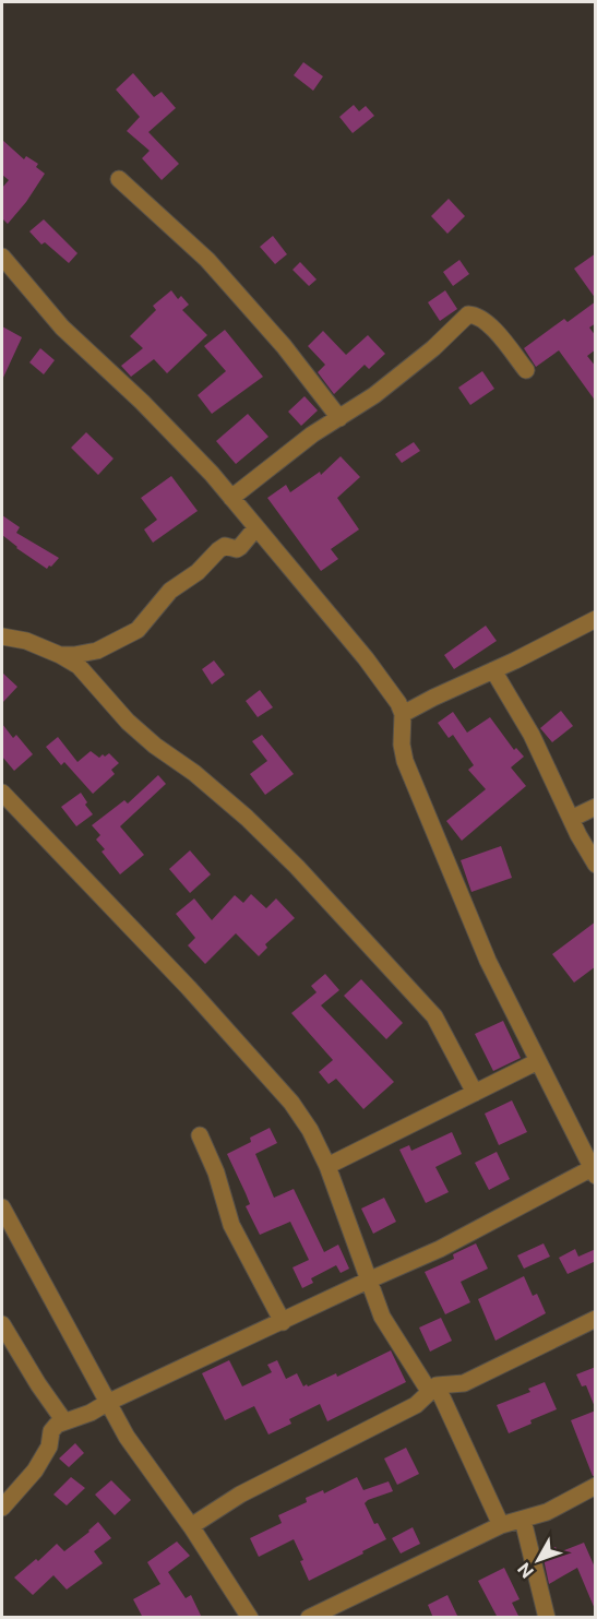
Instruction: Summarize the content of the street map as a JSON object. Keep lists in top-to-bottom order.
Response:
{
  "north": "bottom left"
}
